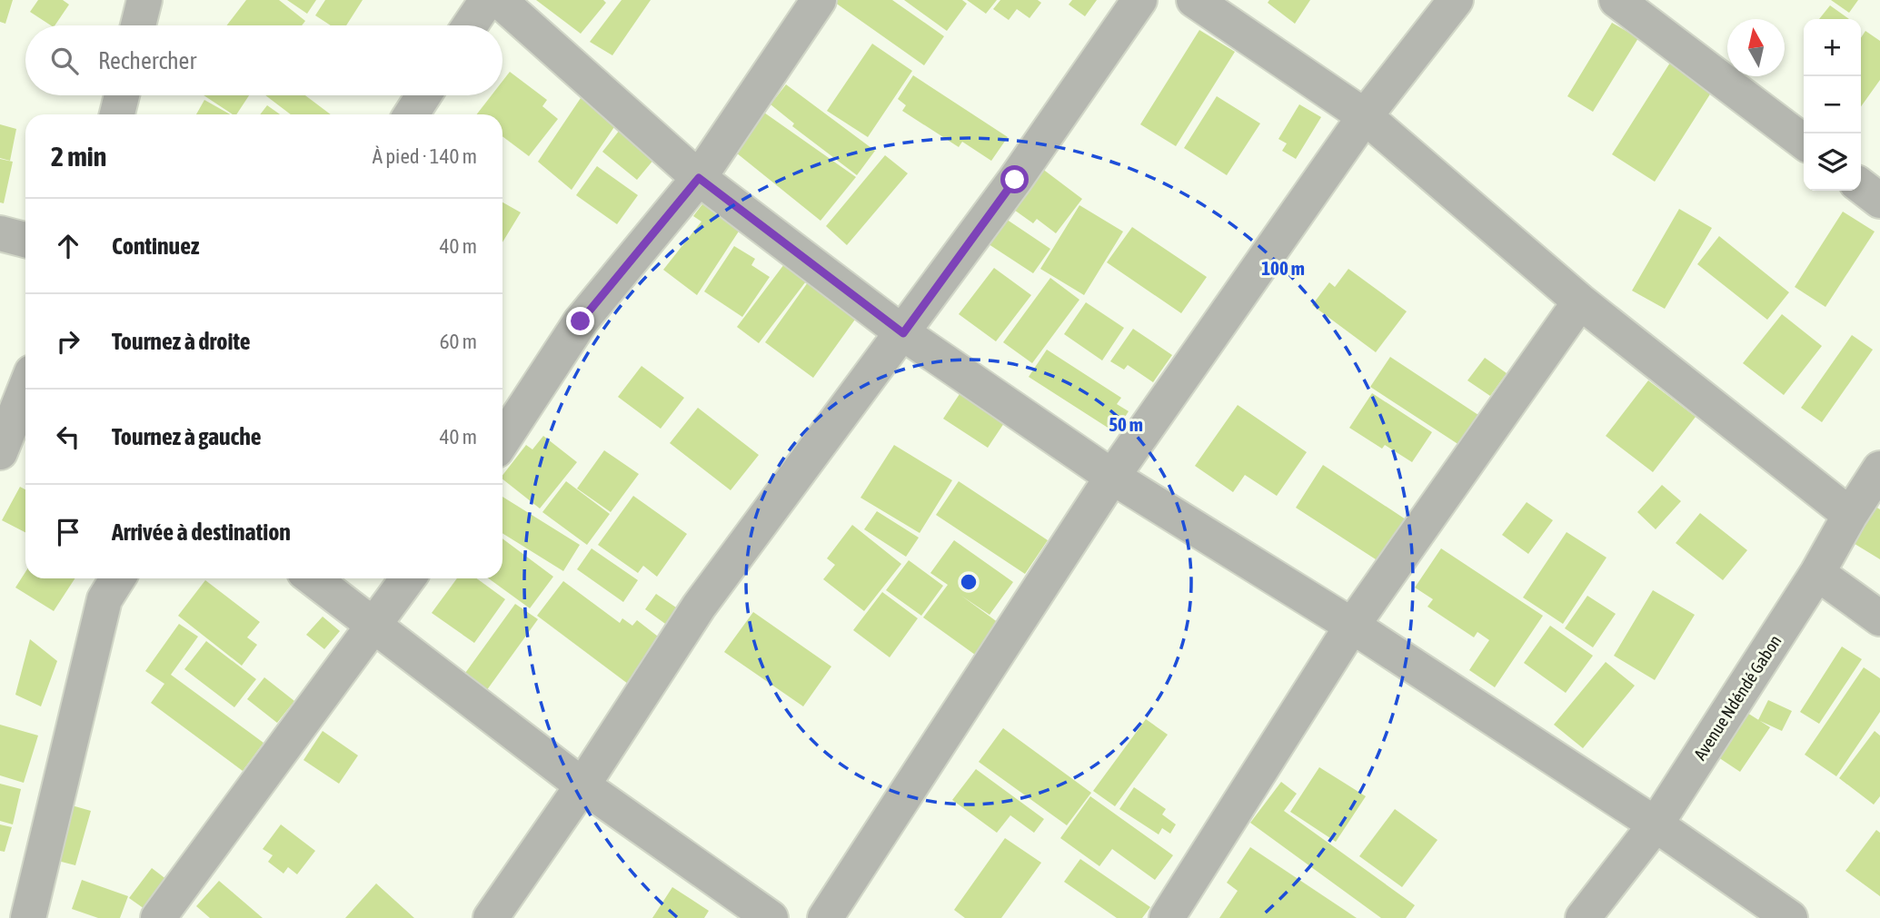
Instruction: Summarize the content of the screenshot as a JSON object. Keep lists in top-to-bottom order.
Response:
{
  "streets": {
    "street": ["Avenue Ndéndé Gabon"]
  },
  "north": "top",
  "page": {
    "map_buttons": ["+", "−"],
    "search": "Rechercher",
    "heading": ["2 min", "À pied · 140 m"],
    "list": [
      ["Continuez", "40 m"],
      ["Tournez à droite", "60 m"],
      ["Tournez à gauche", "40 m"],
      "Arrivée à destination"
    ]
  },
  "rings": ["100 m", "50 m"]
}
